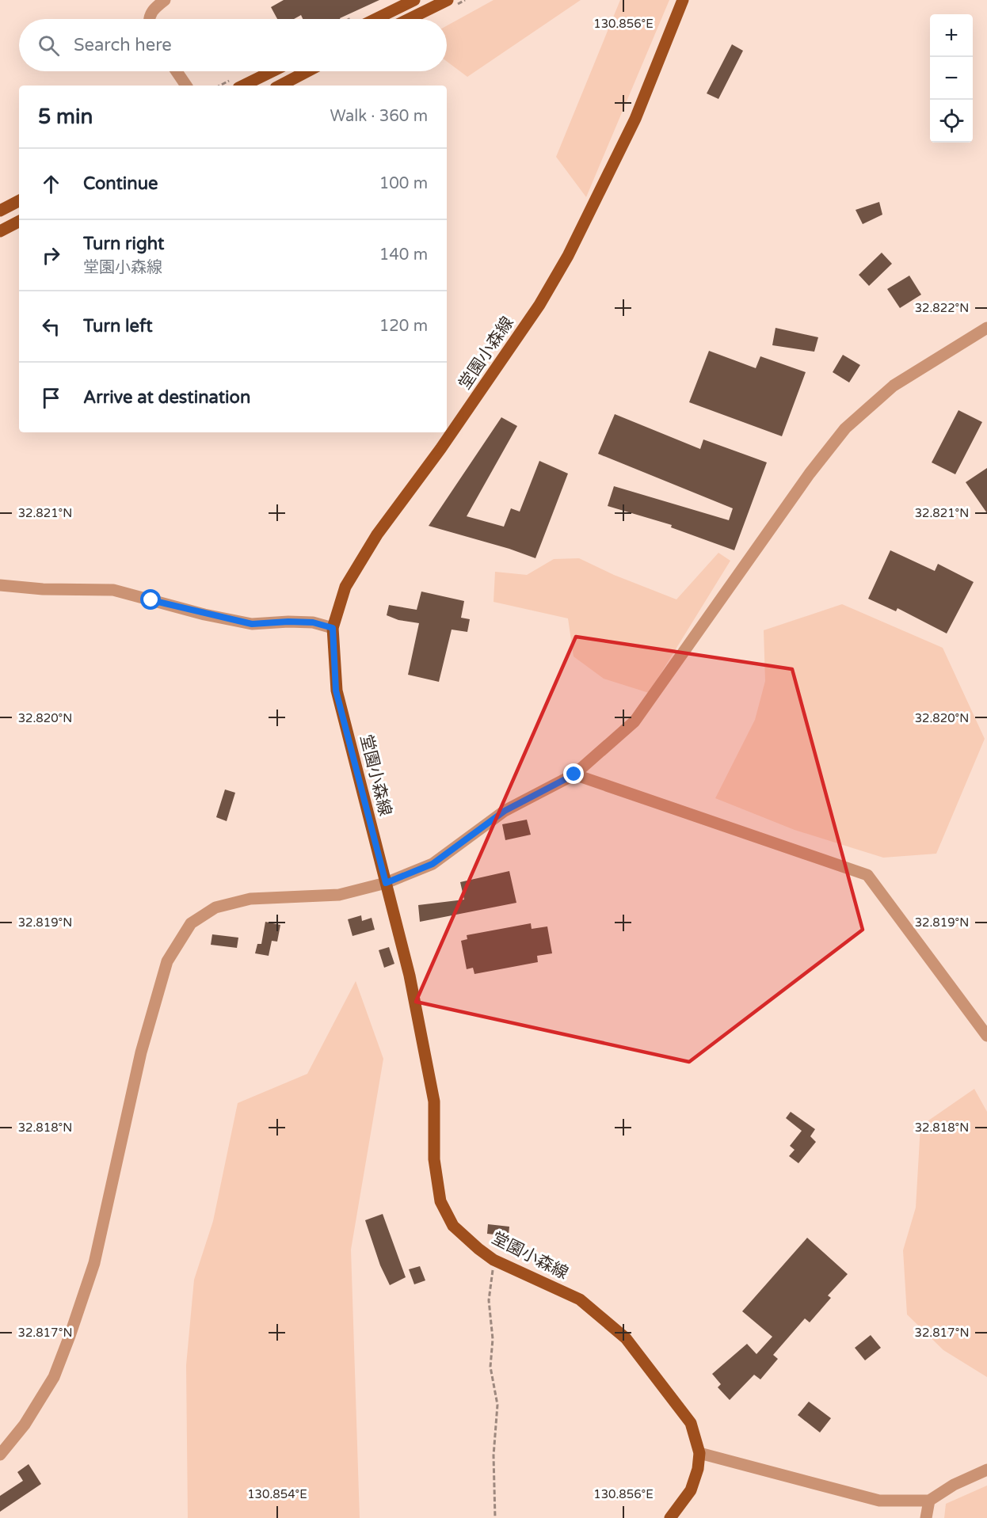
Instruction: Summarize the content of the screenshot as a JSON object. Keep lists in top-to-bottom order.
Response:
{
  "streets": {
    "main road": ["堂園小森線"]
  },
  "page": {
    "map_buttons": ["+", "−"],
    "search": "Search here",
    "heading": ["5 min", "Walk · 360 m"],
    "list": [
      ["Continue", "100 m"],
      ["Turn right", "堂園小森線", "140 m"],
      ["Turn left", "120 m"],
      "Arrive at destination"
    ]
  },
  "coordinates": [
    "130.856°E",
    "32.822°N",
    "32.821°N",
    "32.820°N",
    "32.819°N",
    "32.818°N",
    "32.817°N",
    "130.854°E"
  ]
}
